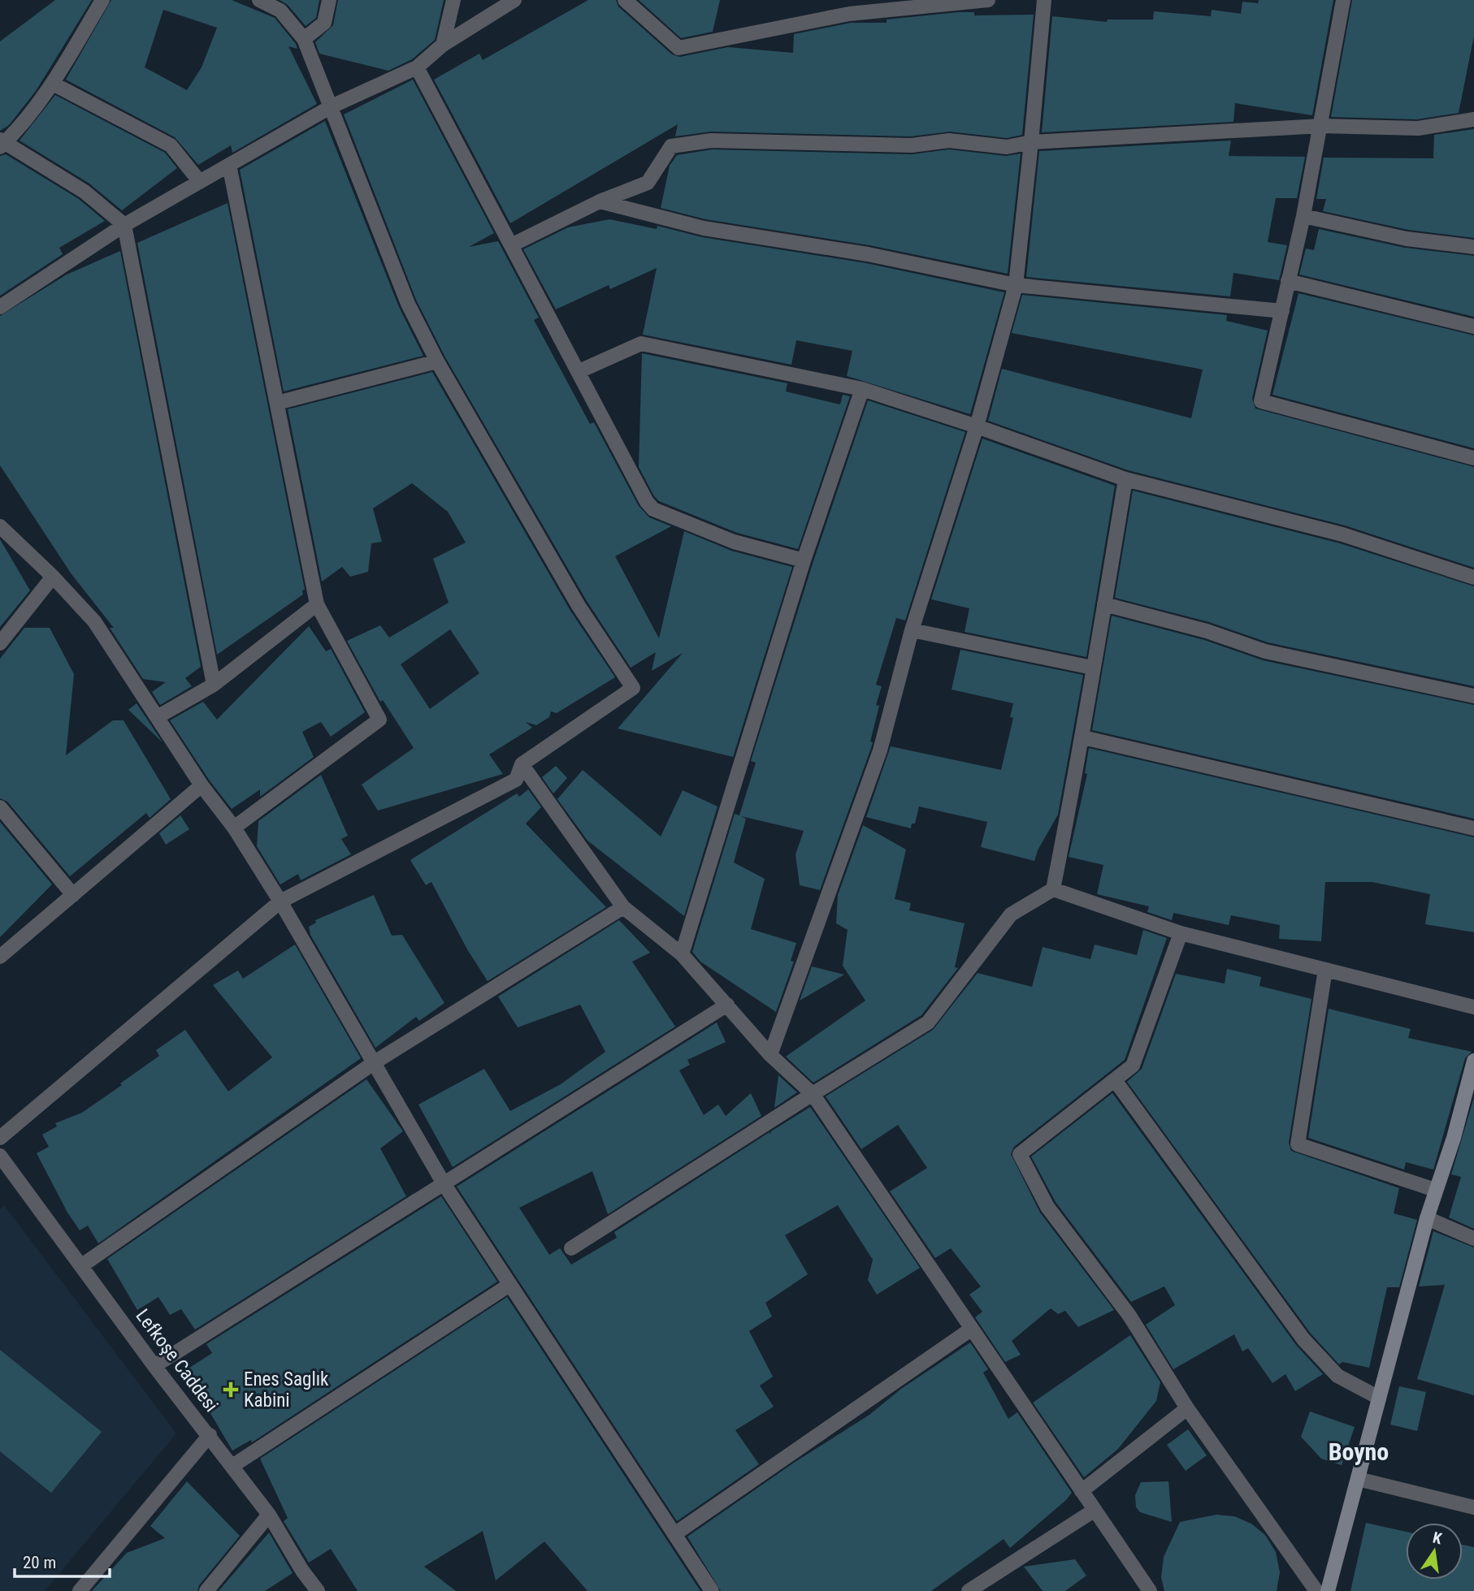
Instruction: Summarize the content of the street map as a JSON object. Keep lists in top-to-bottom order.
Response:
{
  "streets": {
    "street": ["Lefkoşe Caddesi"]
  },
  "districts": ["Boyno"],
  "places": {
    "health": ["Enes Saglık Kabini"]
  },
  "scale_bar": "20 m",
  "north": "top"
}
